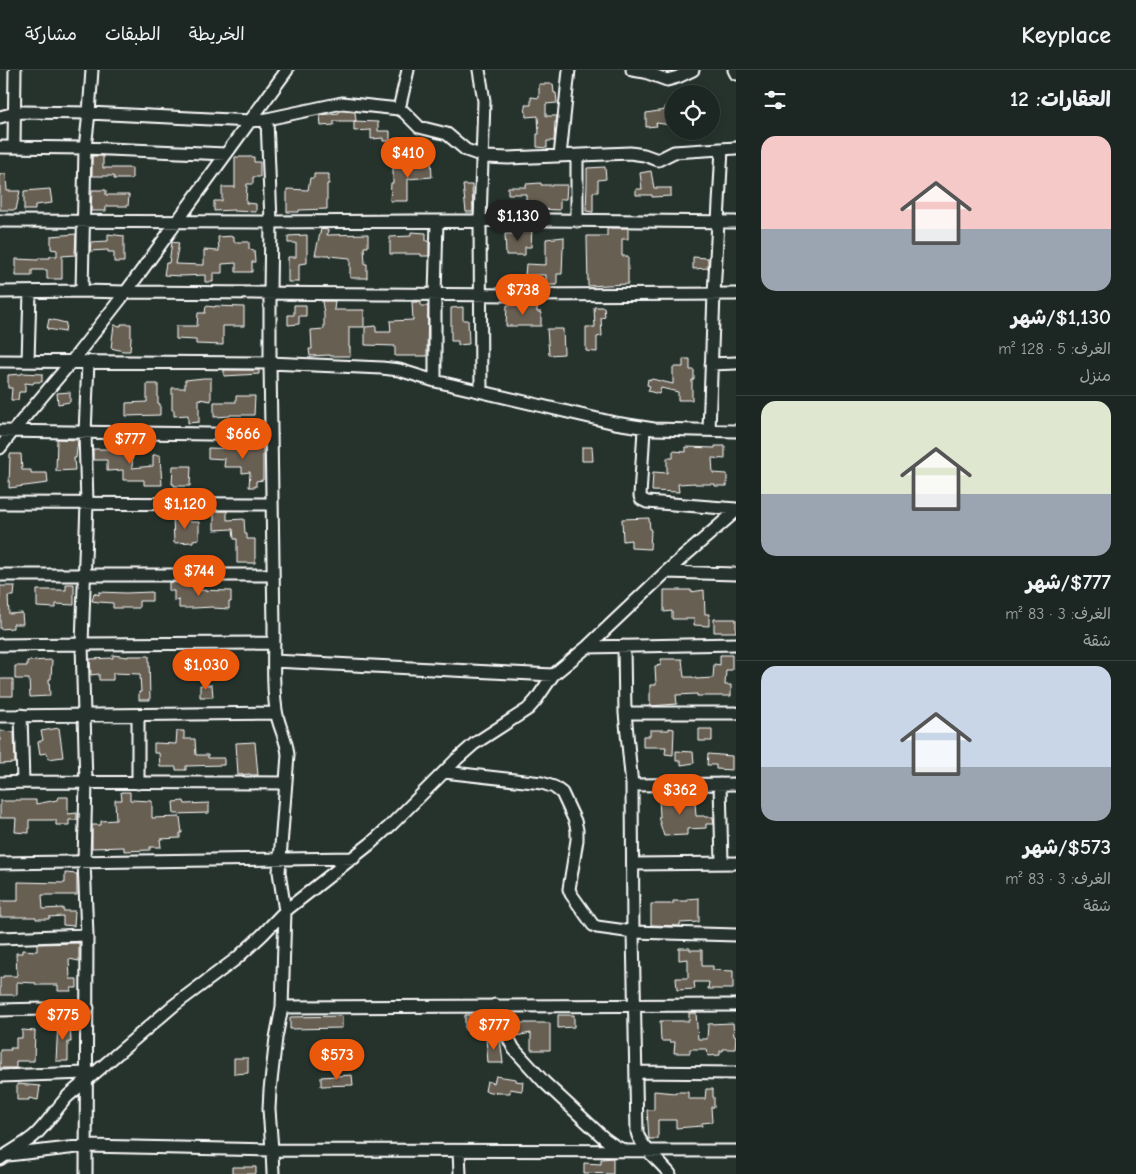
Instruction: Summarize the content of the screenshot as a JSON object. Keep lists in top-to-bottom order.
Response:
{
  "page": {
    "header": "Keyplace",
    "nav": ["الخريطة", "الطبقات", "مشاركة"],
    "heading": "العقارات: 12",
    "list": [
      {
        "name": "$1,130/شهر",
        "note": "الغرف: 5 · 128 m² · منزل"
      },
      {
        "name": "$777/شهر",
        "note": "الغرف: 3 · 83 m² · شقة"
      },
      {
        "name": "$573/شهر",
        "note": "الغرف: 3 · 83 m² · شقة"
      }
    ],
    "price": [
      "$410",
      "$1,130",
      "$738",
      "$666",
      "$777",
      "$1,120",
      "$744",
      "$1,030",
      "$362",
      "$775",
      "$777",
      "$573"
    ]
  }
}
